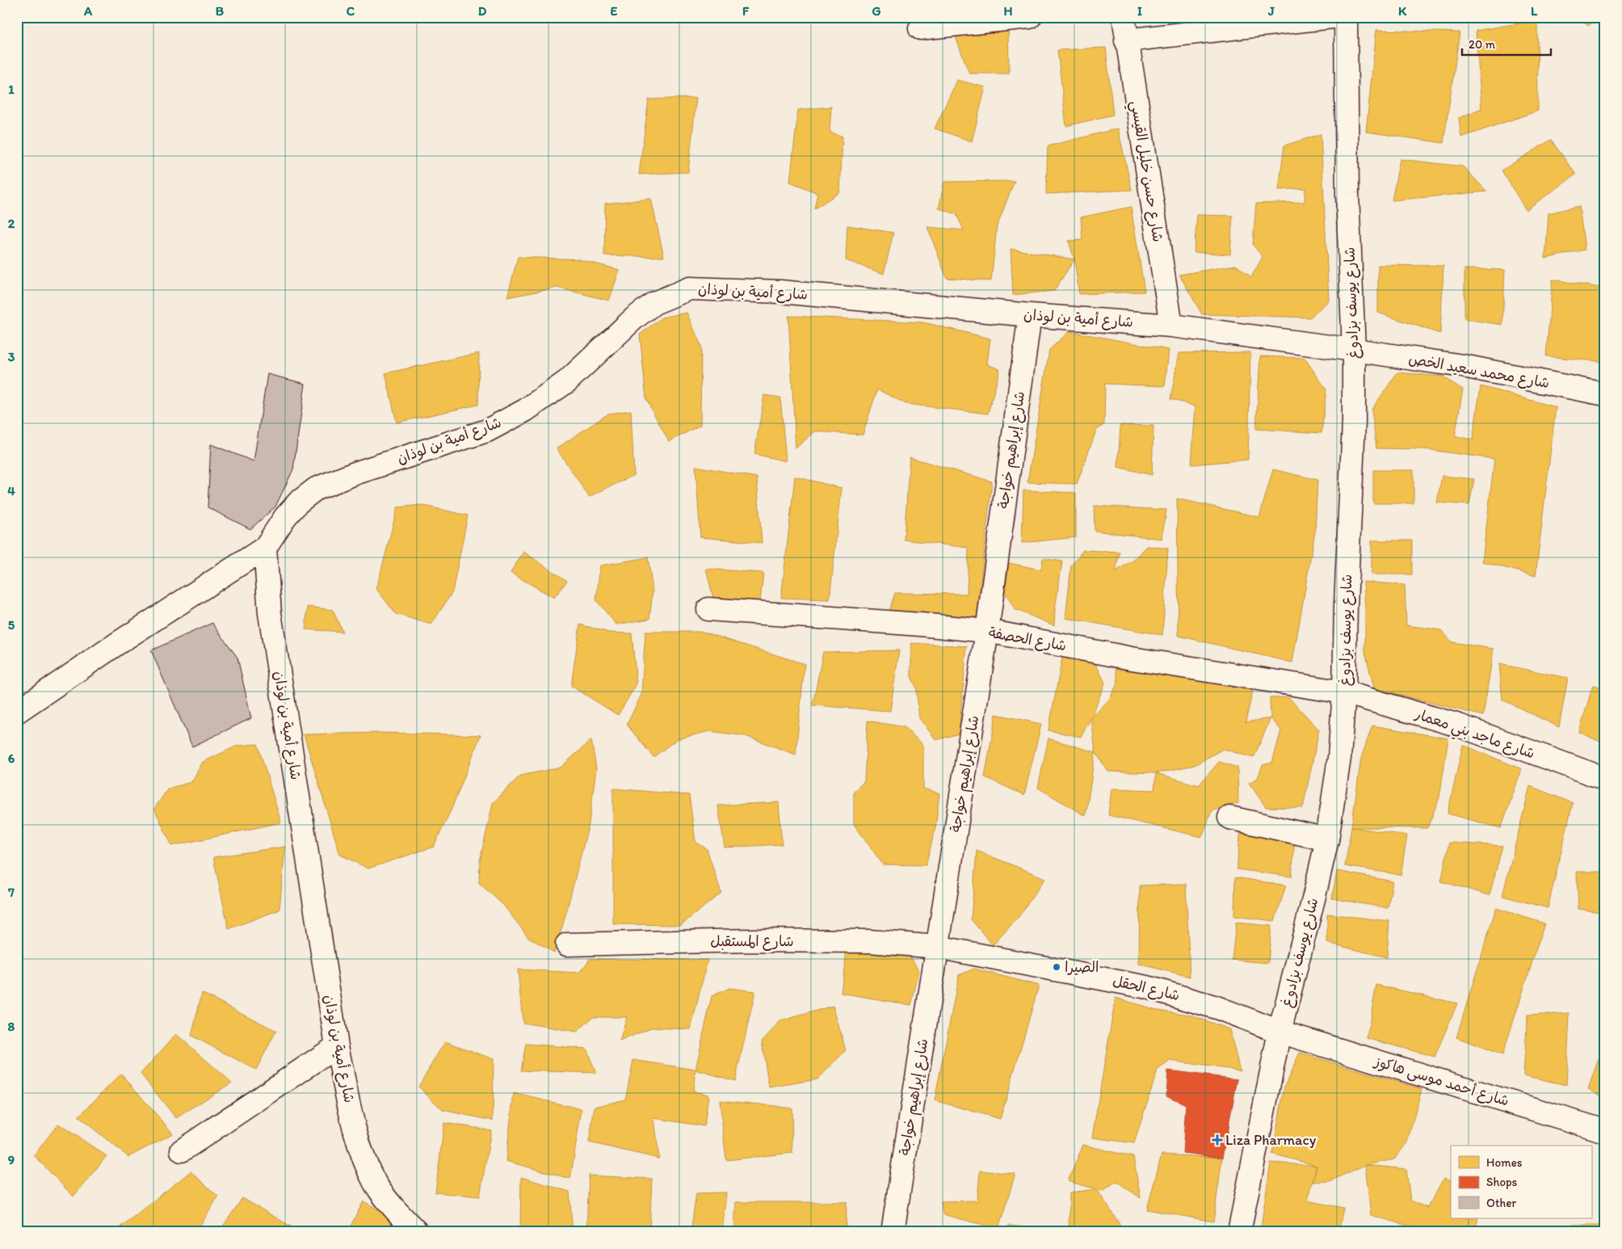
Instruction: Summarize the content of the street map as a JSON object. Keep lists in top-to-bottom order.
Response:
{
  "streets": {
    "street": [
      "شارع حسن خليل القيسي",
      "شارع أمية بن لوذان",
      "شارع يوسف بزادوغ",
      "شارع محمد سعيد الخص",
      "شارع إبراهيم خواجة",
      "شارع الحصفة",
      "شارع ماجد بني معمار",
      "شارع المستقبل",
      "شارع الحقل",
      "شارع أحمد موسى هاكوز"
    ]
  },
  "crossings": [
    ["شارع حسن خليل القيسي", "شارع أمية بن لوذان"],
    ["شارع أمية بن لوذان", "شارع يوسف بزادوغ"],
    ["شارع أمية بن لوذان", "شارع محمد سعيد الخص"],
    ["شارع أمية بن لوذان", "شارع إبراهيم خواجة"],
    ["شارع يوسف بزادوغ", "شارع محمد سعيد الخص"],
    ["شارع يوسف بزادوغ", "شارع الحصفة"],
    ["شارع يوسف بزادوغ", "شارع ماجد بني معمار"],
    ["شارع يوسف بزادوغ", "شارع الحقل"],
    ["شارع يوسف بزادوغ", "شارع أحمد موسى هاكوز"],
    ["شارع إبراهيم خواجة", "شارع الحصفة"],
    ["شارع إبراهيم خواجة", "شارع المستقبل"],
    ["شارع إبراهيم خواجة", "شارع الحقل"],
    ["شارع الحصفة", "شارع ماجد بني معمار"],
    ["شارع المستقبل", "شارع الحقل"],
    ["شارع الحقل", "شارع أحمد موسى هاكوز"]
  ],
  "places": {
    "other": ["الصيرا"],
    "health": ["Liza Pharmacy"]
  },
  "legend": ["Homes", "Shops", "Other"],
  "scale_bar": "20 m",
  "grid": {
    "columns": [
      "A",
      "B",
      "C",
      "D",
      "E",
      "F",
      "G",
      "H",
      "I",
      "J",
      "K",
      "L"
    ],
    "rows": [
      "1",
      "2",
      "3",
      "4",
      "5",
      "6",
      "7",
      "8",
      "9"
    ]
  }
}
